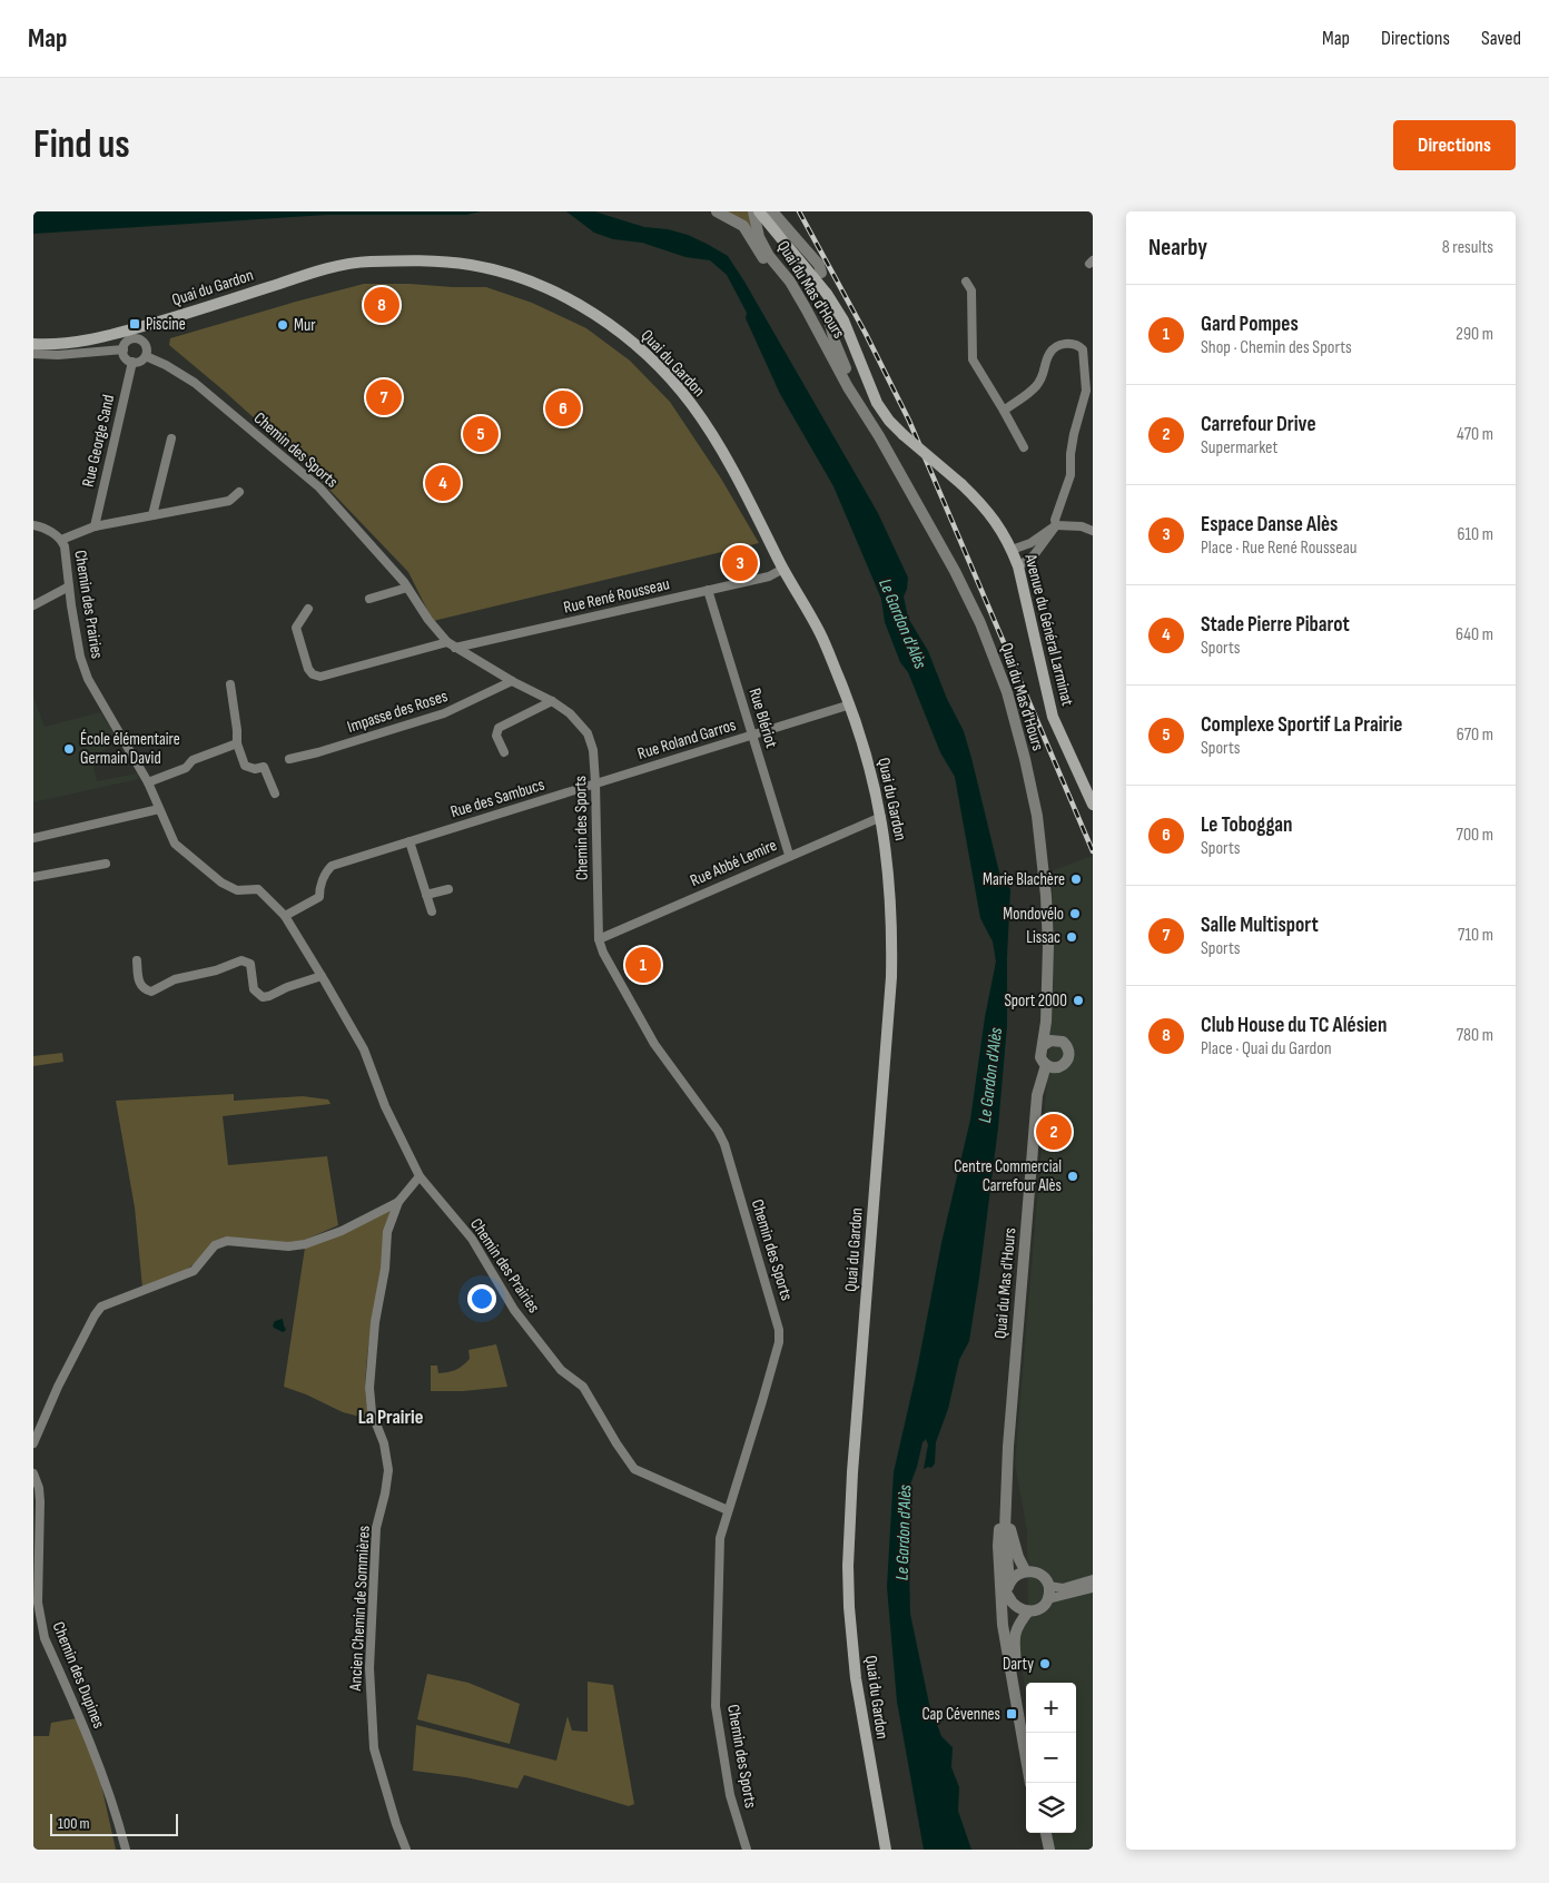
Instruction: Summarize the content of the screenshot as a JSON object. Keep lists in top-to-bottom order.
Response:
{
  "streets": {
    "main road": ["Quai du Gardon", "Avenue du Général Larminat"],
    "street": [
      "Quai du Mas d'Hours",
      "Rue George Sand",
      "Chemin des Sports",
      "Rue René Rousseau",
      "Chemin des Prairies",
      "Impasse des Roses",
      "Rue Blériot",
      "Rue Roland Garros",
      "Rue des Sambucs",
      "Rue Abbé Lemire",
      "Ancien Chemin de Sommières",
      "Chemin des Dupines"
    ]
  },
  "crossings": [
    ["Quai du Gardon", "Rue René Rousseau"],
    ["Quai du Gardon", "Rue Roland Garros"],
    ["Quai du Gardon", "Rue Abbé Lemire"],
    ["Rue George Sand", "Chemin des Sports"],
    ["Chemin des Sports", "Rue René Rousseau"],
    ["Chemin des Sports", "Chemin des Prairies"],
    ["Chemin des Sports", "Impasse des Roses"],
    ["Chemin des Sports", "Rue Roland Garros"],
    ["Chemin des Sports", "Rue des Sambucs"],
    ["Chemin des Sports", "Rue Abbé Lemire"],
    ["Rue René Rousseau", "Rue Blériot"],
    ["Chemin des Prairies", "Rue des Sambucs"],
    ["Rue Blériot", "Rue Roland Garros"],
    ["Rue Blériot", "Rue Abbé Lemire"],
    ["Rue Roland Garros", "Rue des Sambucs"]
  ],
  "districts": ["La Prairie"],
  "water": ["Le Gardon d'Alès"],
  "places": {
    "transit": ["Piscine", "Cap Cévennes"],
    "other": [
      "Mur",
      "École élémentaire Germain David",
      "Marie Blachère",
      "Mondovélo",
      "Lissac",
      "Sport 2000",
      "Centre Commercial Carrefour Alès",
      "Darty"
    ]
  },
  "scale_bar": "100 m",
  "page": {
    "header": "Map",
    "nav": ["Map", "Directions", "Saved"],
    "buttons": "Directions",
    "title": "Find us",
    "heading": ["Nearby", "8 results"],
    "list": [
      {
        "mark": "1",
        "name": "Gard Pompes",
        "note": "Shop · Chemin des Sports",
        "value": "290 m"
      },
      {
        "mark": "2",
        "name": "Carrefour Drive",
        "note": "Supermarket",
        "value": "470 m"
      },
      {
        "mark": "3",
        "name": "Espace Danse Alès",
        "note": "Place · Rue René Rousseau",
        "value": "610 m"
      },
      {
        "mark": "4",
        "name": "Stade Pierre Pibarot",
        "note": "Sports",
        "value": "640 m"
      },
      {
        "mark": "5",
        "name": "Complexe Sportif La Prairie",
        "note": "Sports",
        "value": "670 m"
      },
      {
        "mark": "6",
        "name": "Le Toboggan",
        "note": "Sports",
        "value": "700 m"
      },
      {
        "mark": "7",
        "name": "Salle Multisport",
        "note": "Sports",
        "value": "710 m"
      },
      {
        "mark": "8",
        "name": "Club House du TC Alésien",
        "note": "Place · Quai du Gardon",
        "value": "780 m"
      }
    ],
    "pins": [
      "8",
      "7",
      "6",
      "5",
      "4",
      "3",
      "1",
      "2"
    ],
    "map_buttons": ["+", "−"],
    "scale": "100 m"
  }
}
